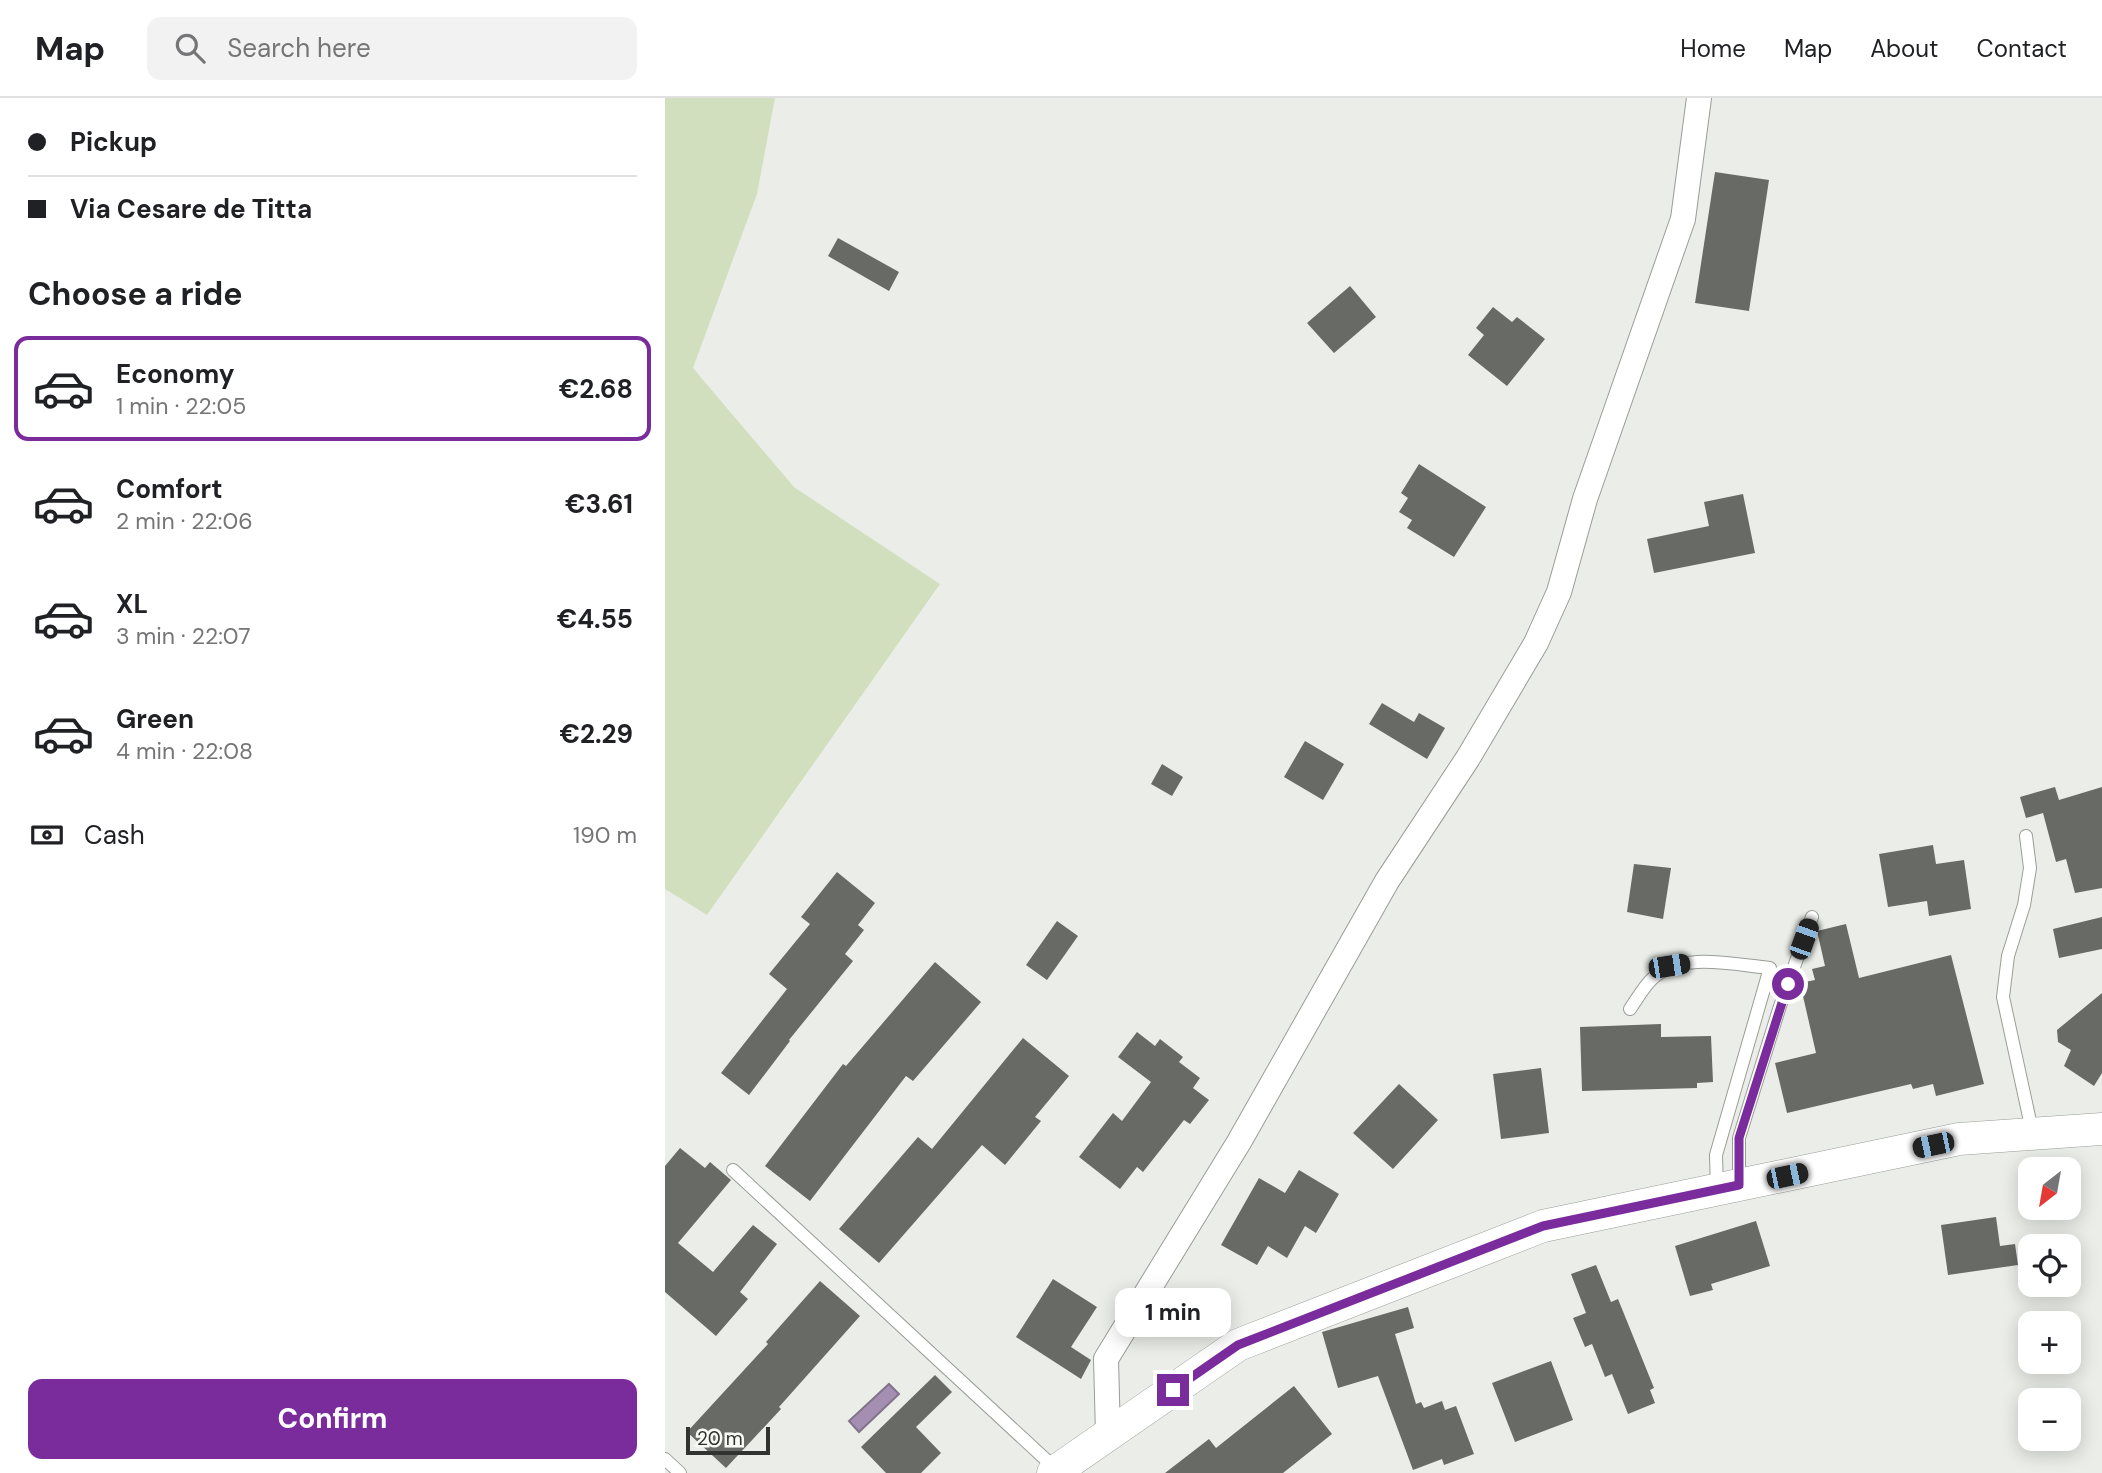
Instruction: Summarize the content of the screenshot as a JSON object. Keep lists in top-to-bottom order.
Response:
{
  "scale_bar": "20 m",
  "north": "bottom left",
  "page": {
    "header": "Map",
    "search": "Search here",
    "nav": [
      "Home",
      "Map",
      "About",
      "Contact"
    ],
    "banner": ["Pickup", "Via Cesare de Titta"],
    "heading": "Choose a ride",
    "list": [
      {
        "name": "Economy",
        "note": "1 min · 22:05",
        "value": "€2.68"
      },
      {
        "name": "Comfort",
        "note": "2 min · 22:06",
        "value": "€3.61"
      },
      {
        "name": "XL",
        "note": "3 min · 22:07",
        "value": "€4.55"
      },
      {
        "name": "Green",
        "note": "4 min · 22:08",
        "value": "€2.29"
      }
    ],
    "pay": ["Cash", "190 m"],
    "map_buttons": ["+", "−"],
    "bubble": "1 min",
    "buttons": "Confirm",
    "scale": "20 m"
  }
}
